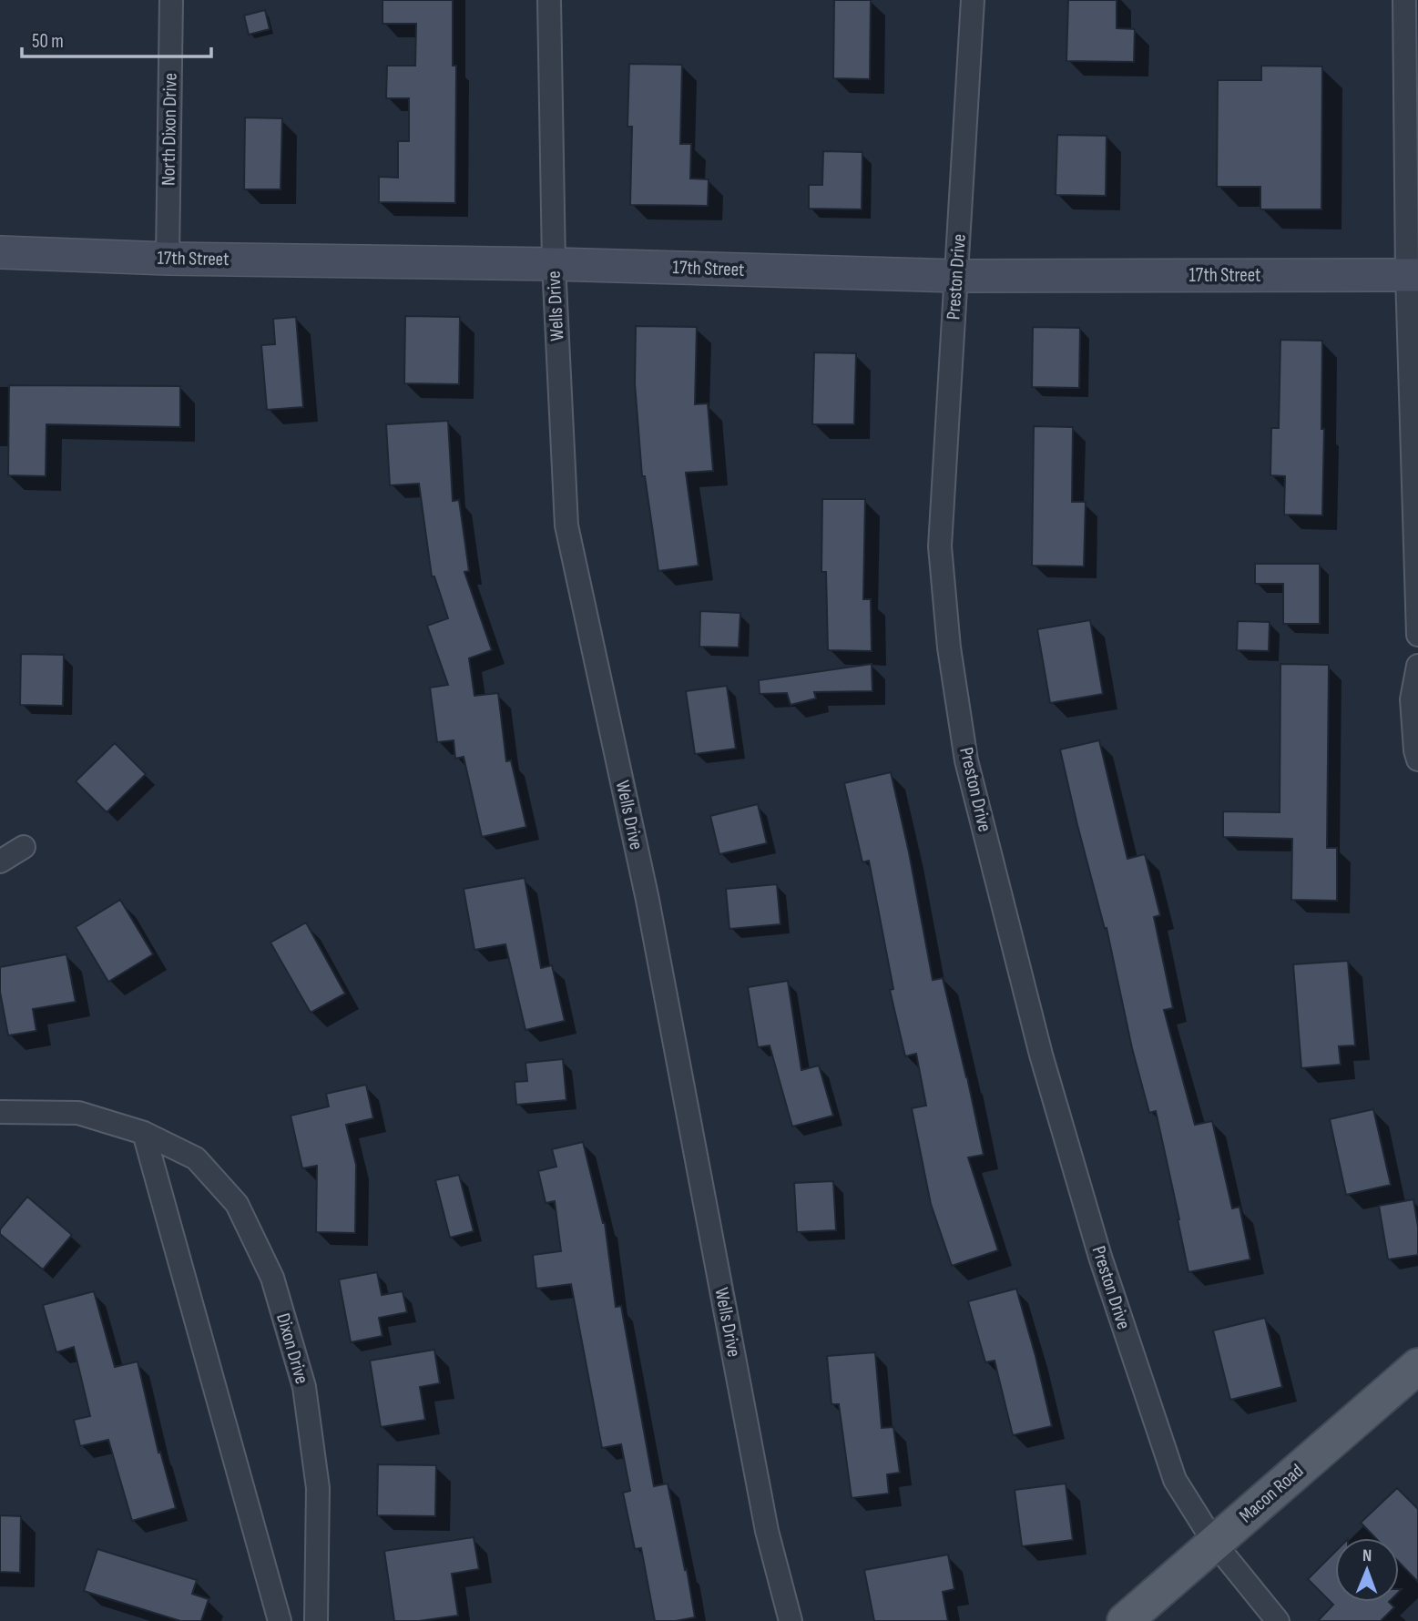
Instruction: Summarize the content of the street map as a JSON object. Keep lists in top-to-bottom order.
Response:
{
  "streets": {
    "main road": ["Macon Road"],
    "street": [
      "North Dixon Drive",
      "17th Street",
      "Preston Drive",
      "Wells Drive",
      "Dixon Drive"
    ]
  },
  "crossings": [
    ["North Dixon Drive", "17th Street"],
    ["17th Street", "Preston Drive"],
    ["17th Street", "Wells Drive"],
    ["Preston Drive", "Macon Road"]
  ],
  "scale_bar": "50 m",
  "north": "top"
}
